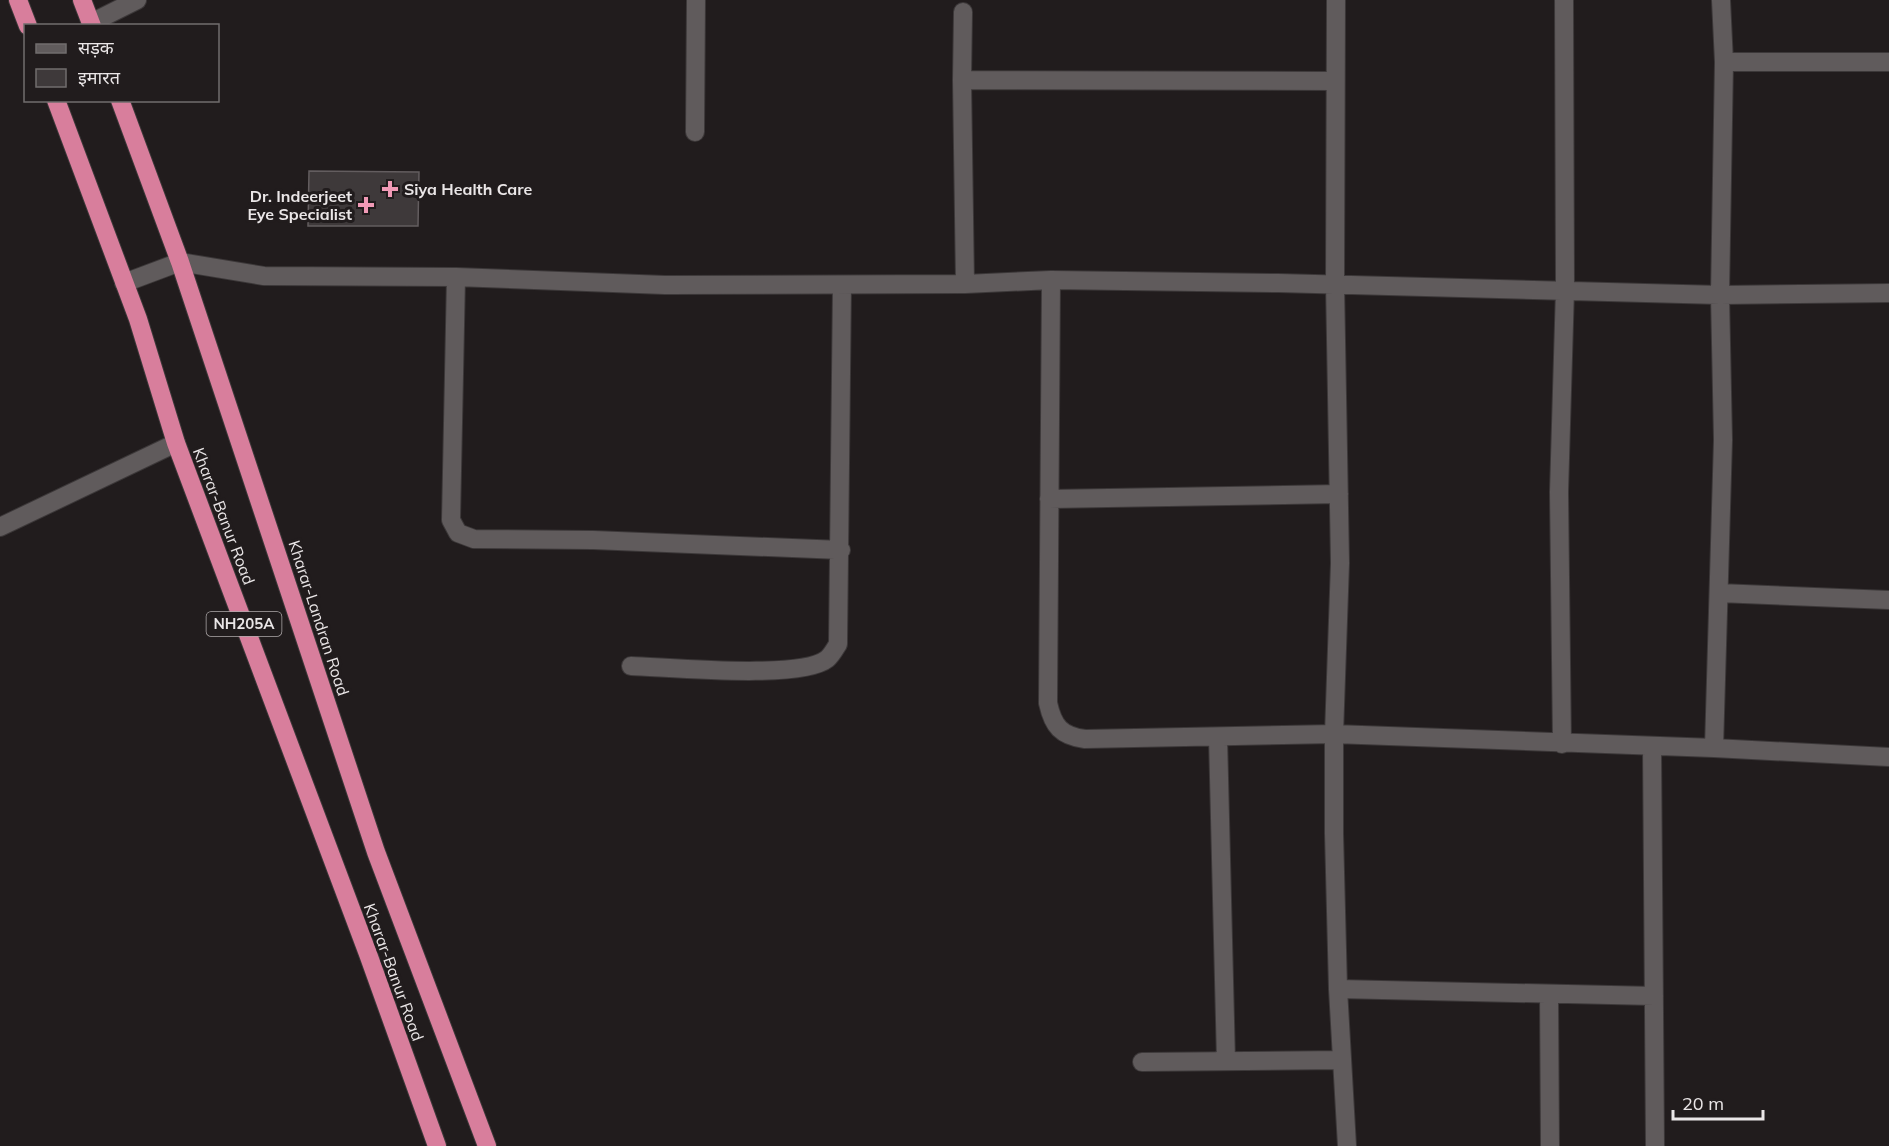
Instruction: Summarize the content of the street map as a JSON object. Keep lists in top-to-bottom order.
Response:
{
  "streets": {
    "highway": ["Kharar-Banur Road", "Kharar-Landran Road", "NH205A"]
  },
  "places": {
    "health": ["Siya Health Care", "Dr. Indeerjeet Eye Specialist"]
  },
  "legend": ["सड़क", "इमारत"],
  "scale_bar": "20 m"
}
